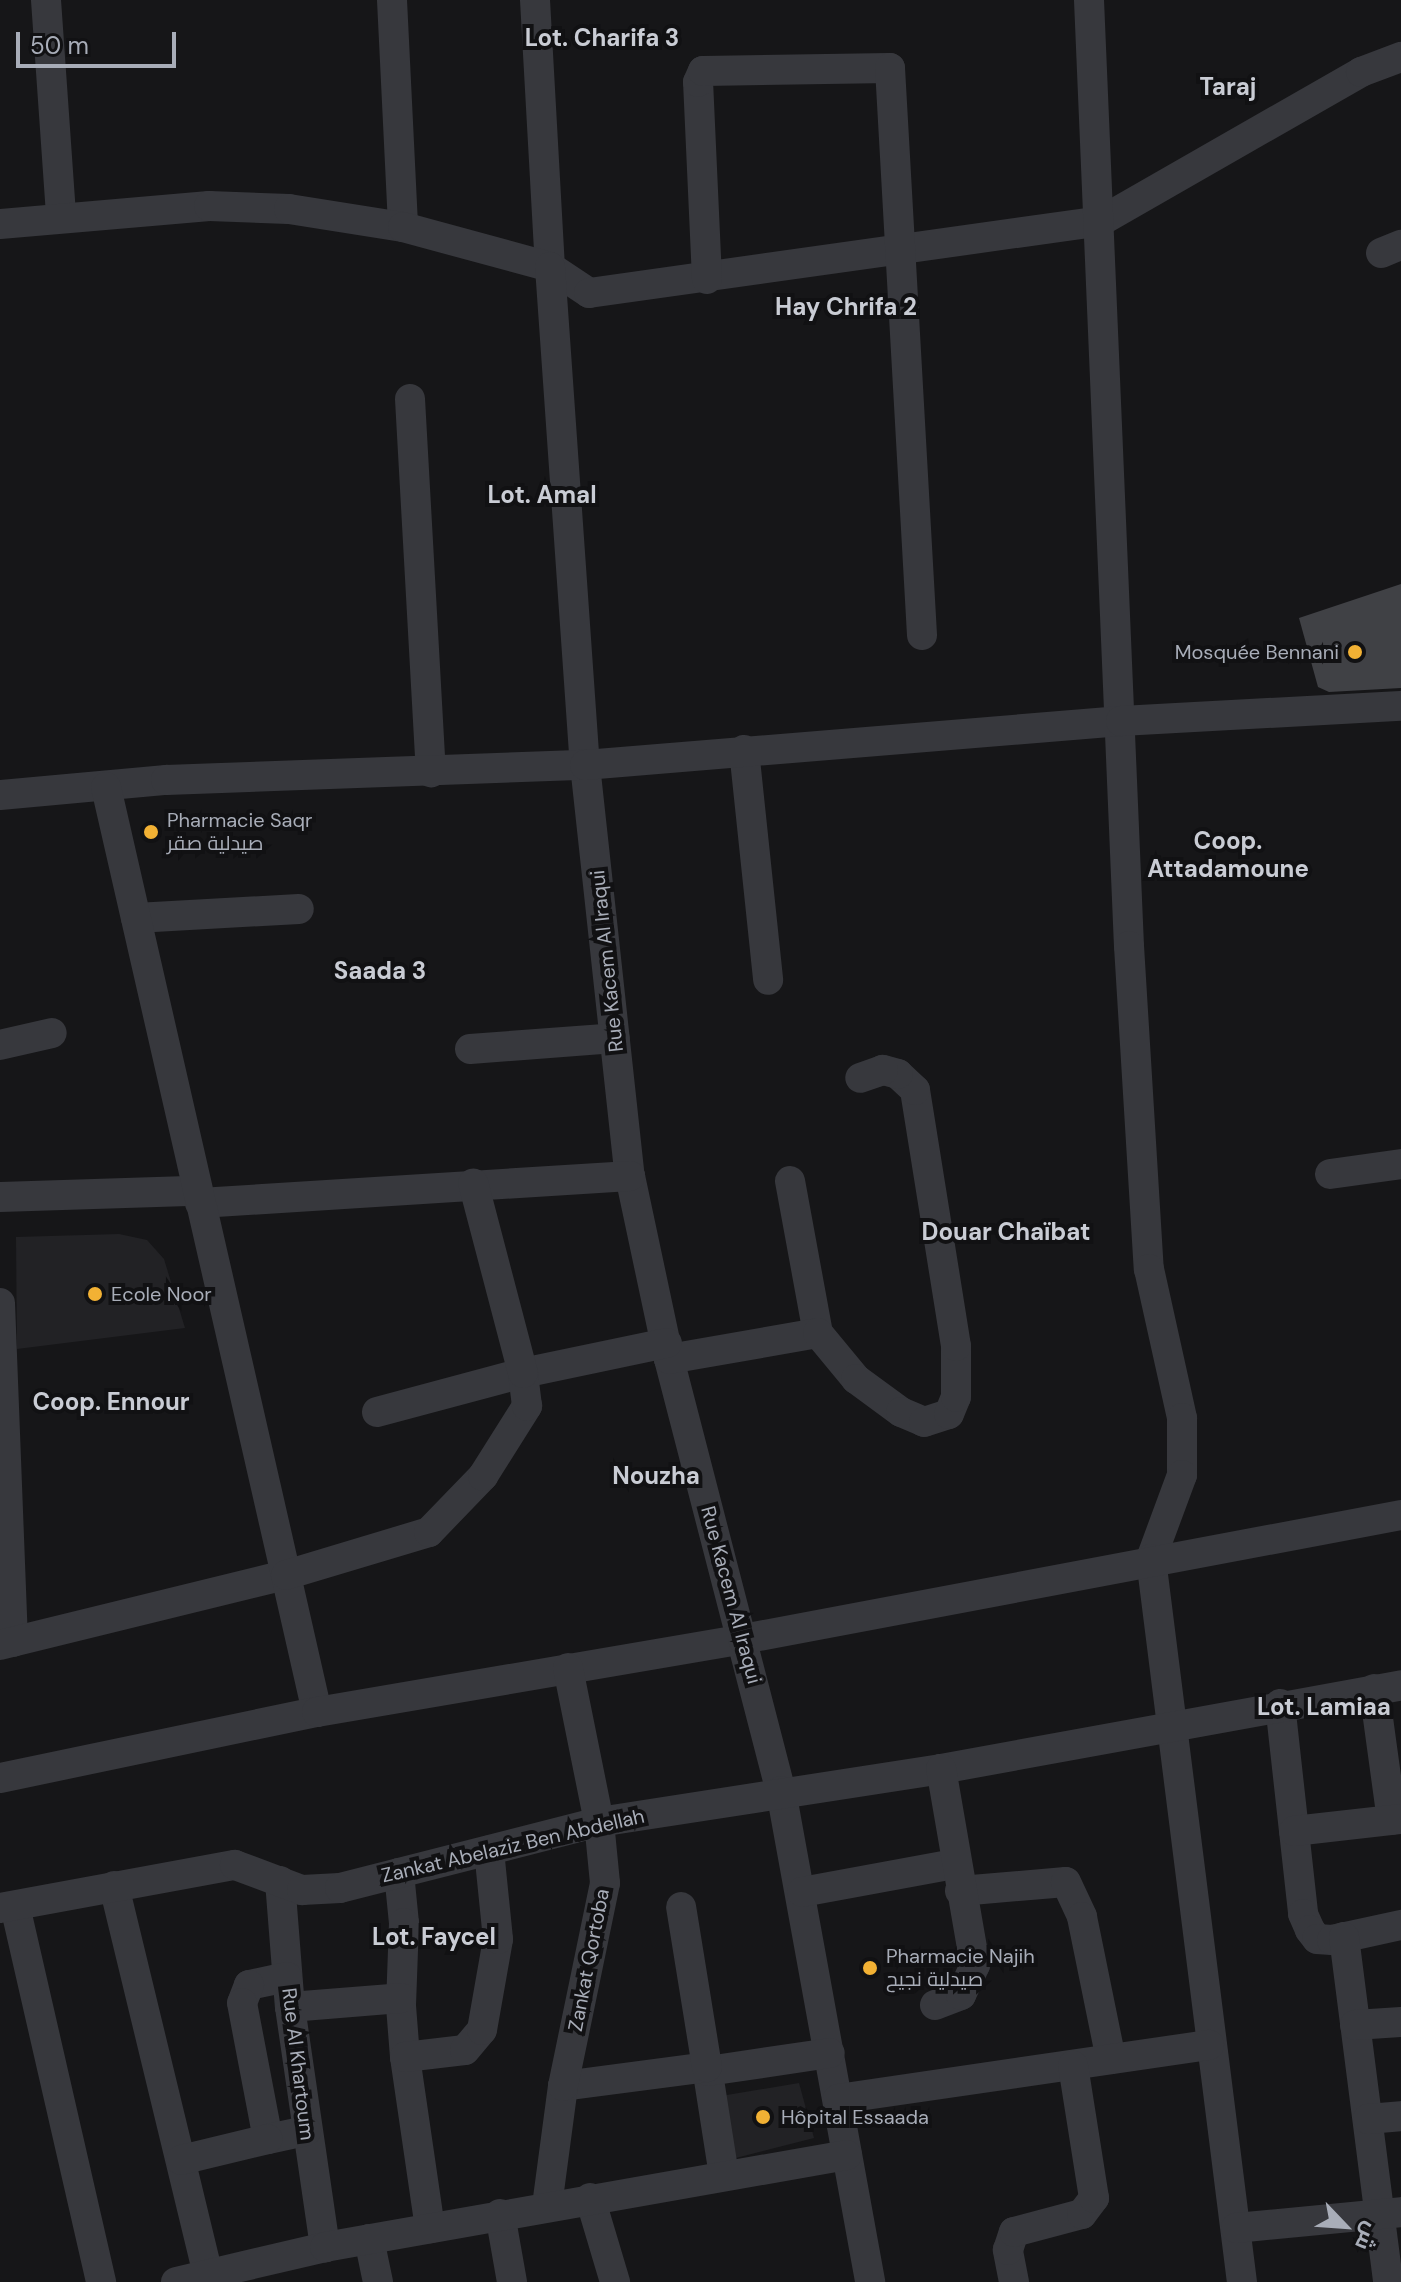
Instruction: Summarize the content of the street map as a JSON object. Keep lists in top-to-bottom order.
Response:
{
  "streets": {
    "street": [
      "Rue Kacem Al Iraqui",
      "Zankat Abelaziz Ben Abdellah",
      "Zankat Qortoba",
      "Rue Al Khartoum"
    ]
  },
  "crossings": [
    ["Rue Kacem Al Iraqui", "Zankat Abelaziz Ben Abdellah"],
    ["Zankat Abelaziz Ben Abdellah", "Zankat Qortoba"],
    ["Zankat Abelaziz Ben Abdellah", "Rue Al Khartoum"]
  ],
  "districts": [
    "Lot. Charifa 3",
    "Taraj",
    "Hay Chrifa 2",
    "Lot. Amal",
    "Coop. Attadamoune",
    "Saada 3",
    "Douar Chaïbat",
    "Coop. Ennour",
    "Nouzha",
    "Lot. Lamiaa",
    "Lot. Faycel"
  ],
  "places": [
    "Mosquée Bennani",
    "Pharmacie Saqr صيدلية صقر",
    "Ecole Noor",
    "Pharmacie Najih صيدلية نجيح",
    "Hôpital Essaada"
  ],
  "scale_bar": "50 m",
  "north": "bottom right"
}
